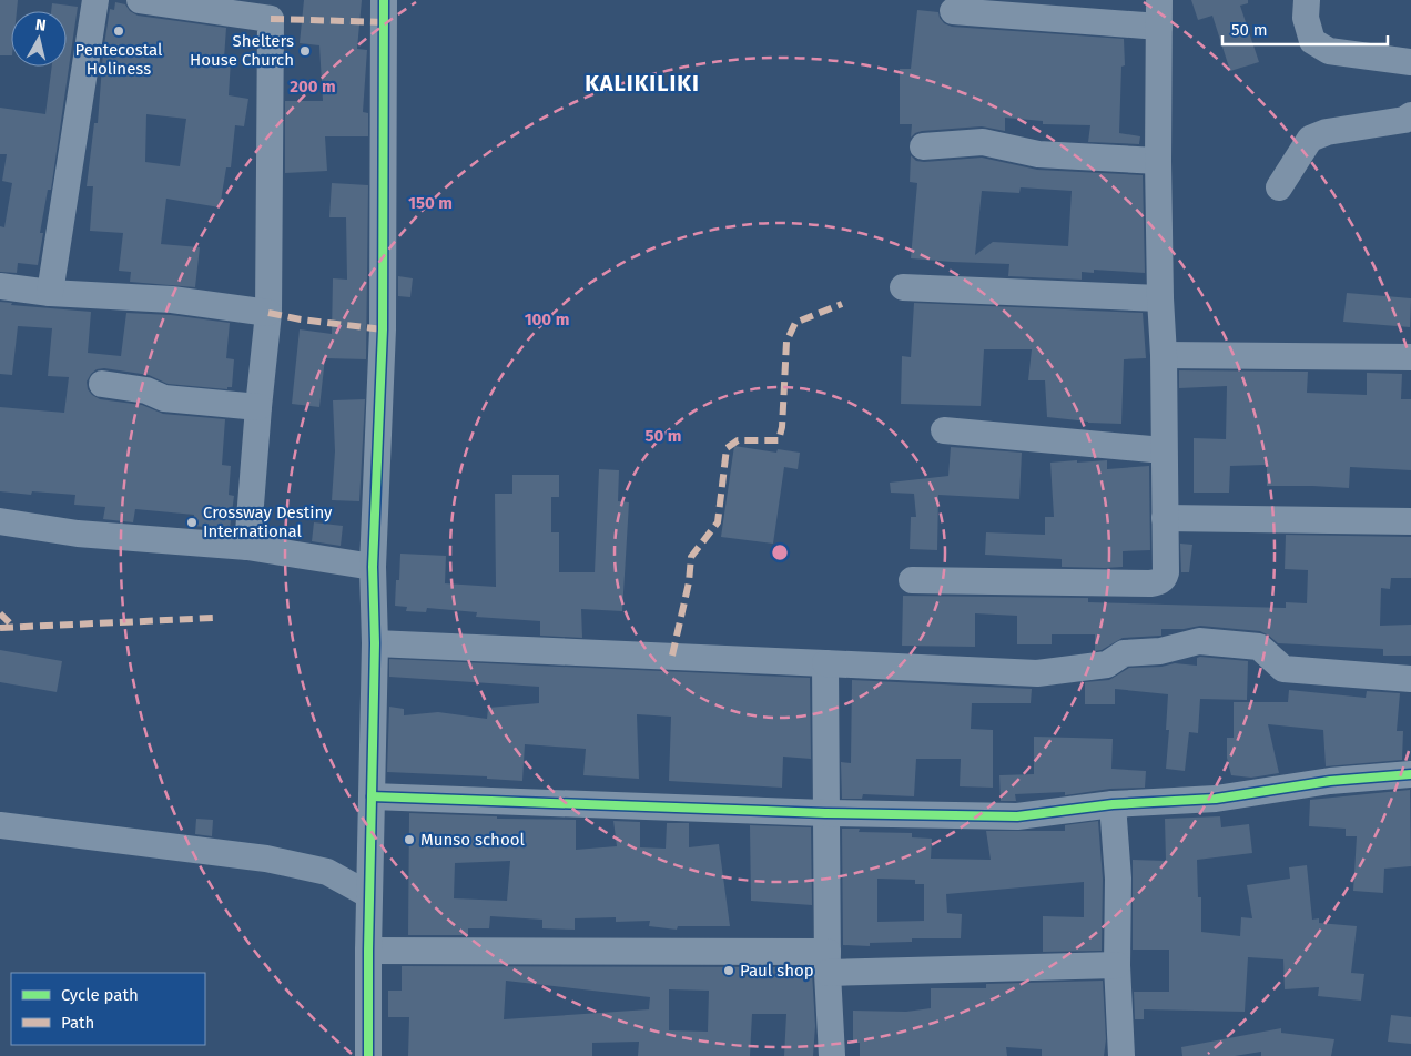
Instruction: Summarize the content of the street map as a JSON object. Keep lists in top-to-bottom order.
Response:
{
  "districts": ["KALIKILIKI"],
  "places": [
    "Pentecostal Holiness",
    "Shelters House Church",
    "Crossway Destiny International",
    "Munso school",
    "Paul shop"
  ],
  "legend": ["Cycle path", "Path"],
  "scale_bar": "50 m",
  "north": "top",
  "rings": [
    "200 m",
    "150 m",
    "100 m",
    "50 m"
  ]
}
